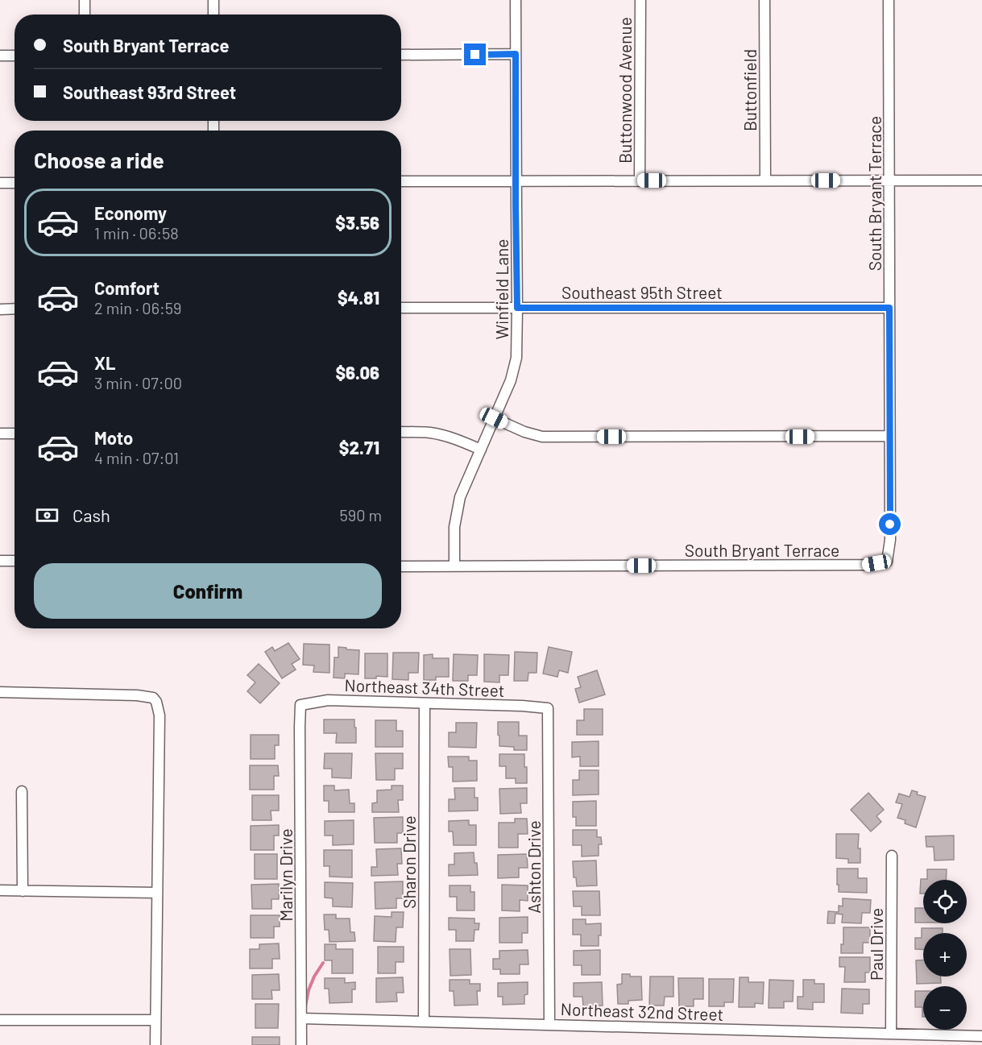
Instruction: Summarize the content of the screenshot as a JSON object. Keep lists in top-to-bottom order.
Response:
{
  "streets": {
    "street": [
      "Buttonwood Avenue",
      "Buttonfield",
      "South Bryant Terrace",
      "Winfield Lane",
      "Southeast 95th Street",
      "Northeast 34th Street",
      "Sharon Drive",
      "Ashton Drive",
      "Marilyn Drive",
      "Paul Drive",
      "Northeast 32nd Street"
    ]
  },
  "crossings": [
    ["South Bryant Terrace", "Winfield Lane"],
    ["South Bryant Terrace", "Southeast 95th Street"],
    ["Winfield Lane", "Southeast 95th Street"],
    ["Northeast 34th Street", "Sharon Drive"],
    ["Northeast 34th Street", "Ashton Drive"],
    ["Northeast 34th Street", "Marilyn Drive"],
    ["Sharon Drive", "Northeast 32nd Street"],
    ["Ashton Drive", "Northeast 32nd Street"],
    ["Marilyn Drive", "Northeast 32nd Street"],
    ["Paul Drive", "Northeast 32nd Street"]
  ],
  "page": {
    "banner": ["South Bryant Terrace", "Southeast 93rd Street"],
    "heading": "Choose a ride",
    "list": [
      {
        "name": "Economy",
        "note": "1 min · 06:58",
        "value": "$3.56"
      },
      {
        "name": "Comfort",
        "note": "2 min · 06:59",
        "value": "$4.81"
      },
      {
        "name": "XL",
        "note": "3 min · 07:00",
        "value": "$6.06"
      },
      {
        "name": "Moto",
        "note": "4 min · 07:01",
        "value": "$2.71"
      }
    ],
    "pay": ["Cash", "590 m"],
    "buttons": "Confirm",
    "map_buttons": ["+", "−"]
  }
}
